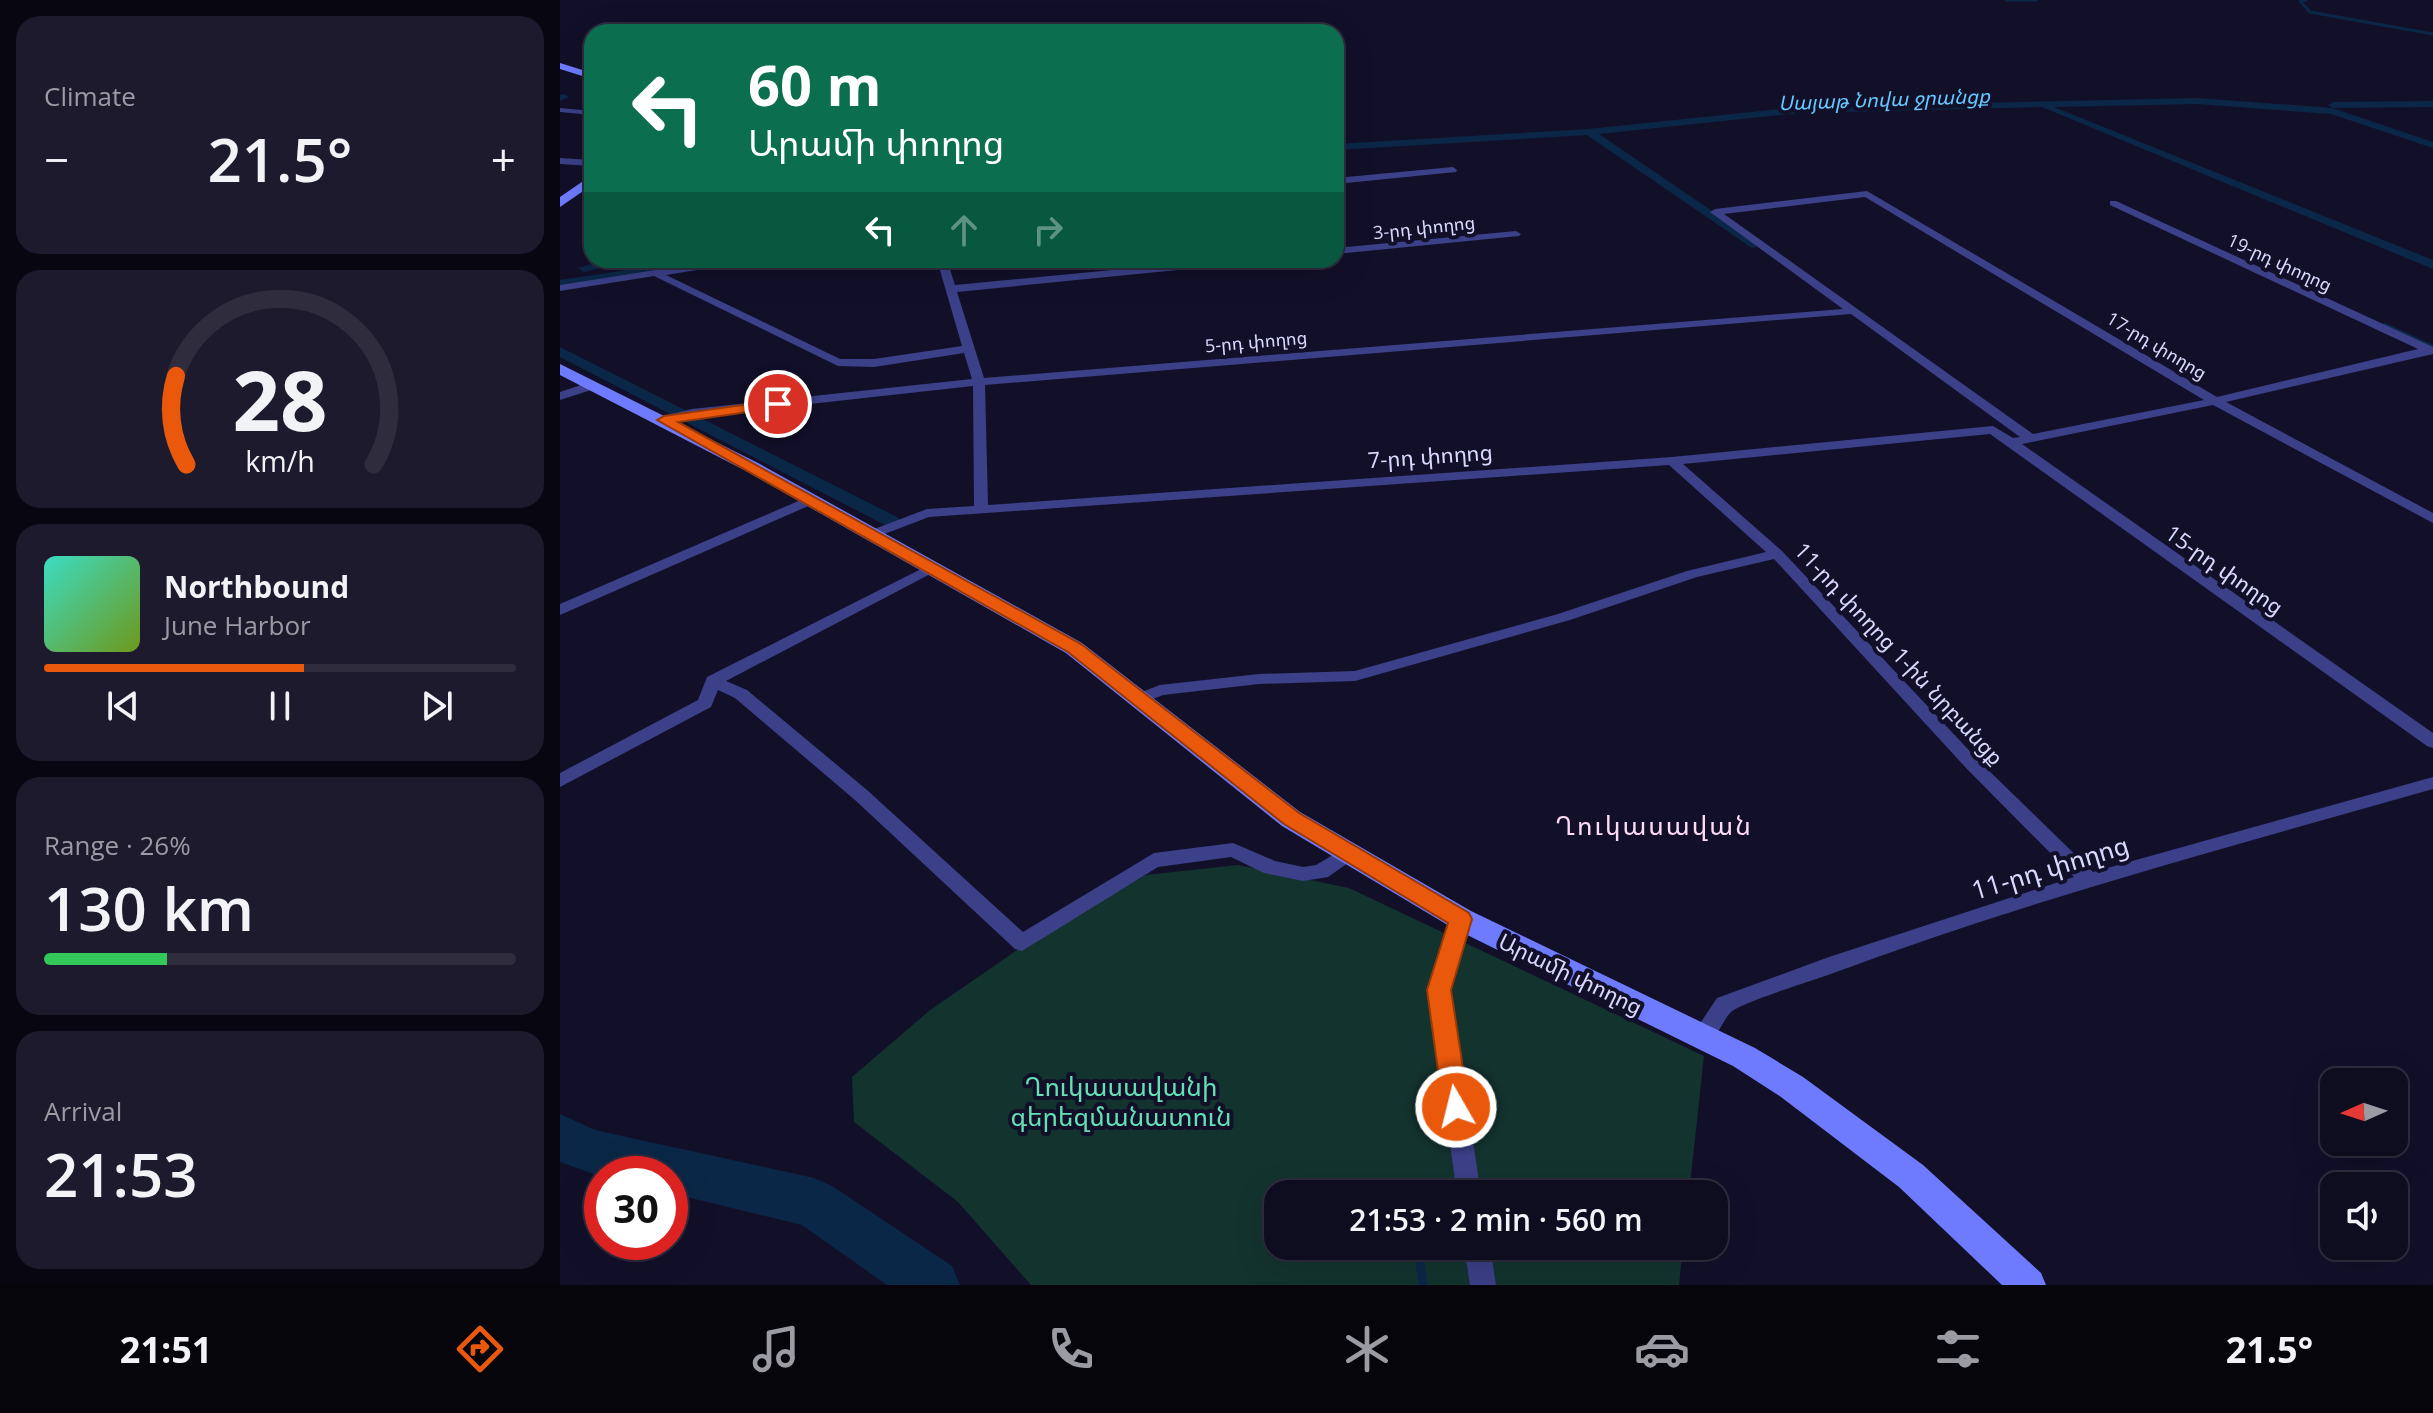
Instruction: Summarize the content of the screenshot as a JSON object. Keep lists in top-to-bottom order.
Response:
{
  "streets": {
    "main road": ["Արամի փողոց"],
    "street": [
      "3-րդ փողոց",
      "19-րդ փողոց",
      "5-րդ փողոց",
      "17-րդ փողոց",
      "7-րդ փողոց",
      "15-րդ փողոց",
      "11-րդ փողոց 1-ին նրբանցք",
      "11-րդ փողոց"
    ]
  },
  "crossings": [
    ["5-րդ փողոց", "17-րդ փողոց"],
    ["5-րդ փողոց", "Արամի փողոց"],
    ["7-րդ փողոց", "15-րդ փողոց"],
    ["7-րդ փողոց", "11-րդ փողոց 1-ին նրբանցք"],
    ["7-րդ փողոց", "Արամի փողոց"],
    ["11-րդ փողոց 1-ին նրբանցք", "11-րդ փողոց"],
    ["11-րդ փողոց", "Արամի փողոց"]
  ],
  "districts": ["Ղուկասավան"],
  "water": ["Սայաթ Նովա ջրանցք"],
  "parks": ["Ղուկասավանի գերեզմանատուն"],
  "north": "left",
  "page": {
    "tile": [
      "Climate",
      ["Range · 26%", "130 km"],
      ["Arrival", "21:53"]
    ],
    "turn": ["60 m", "Արամի փողոց"],
    "heat": ["−", "21.5°", "+"],
    "song": ["Northbound", "June Harbor"],
    "limit": "30",
    "trip": "21:53 · 2 min · 560 m",
    "tabs": ["21:51", "21.5°"],
    "gauge": ["28", "km/h"]
  }
}
